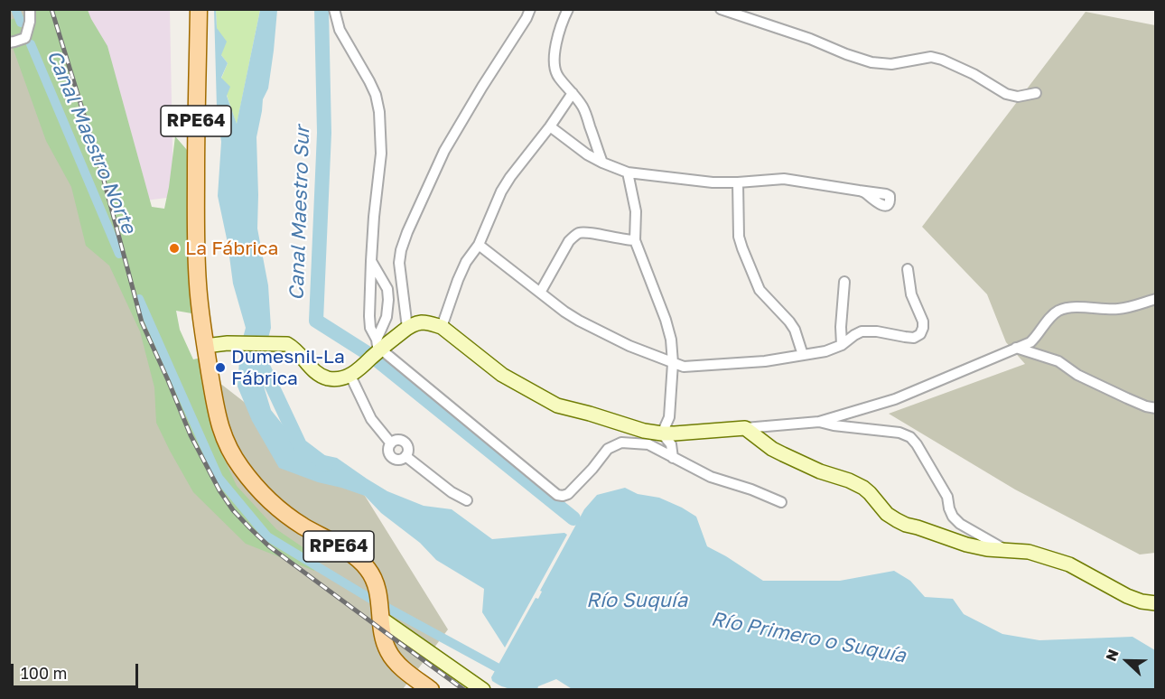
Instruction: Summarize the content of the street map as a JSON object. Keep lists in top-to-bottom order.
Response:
{
  "streets": {
    "main road": ["RPE64"]
  },
  "water": [
    "Canal Maestro Norte",
    "Canal Maestro Sur",
    "Río Suquía",
    "Río Primero o Suquía"
  ],
  "places": ["La Fábrica", "Dumesnil-La Fábrica"],
  "scale_bar": "100 m",
  "north": "left"
}
